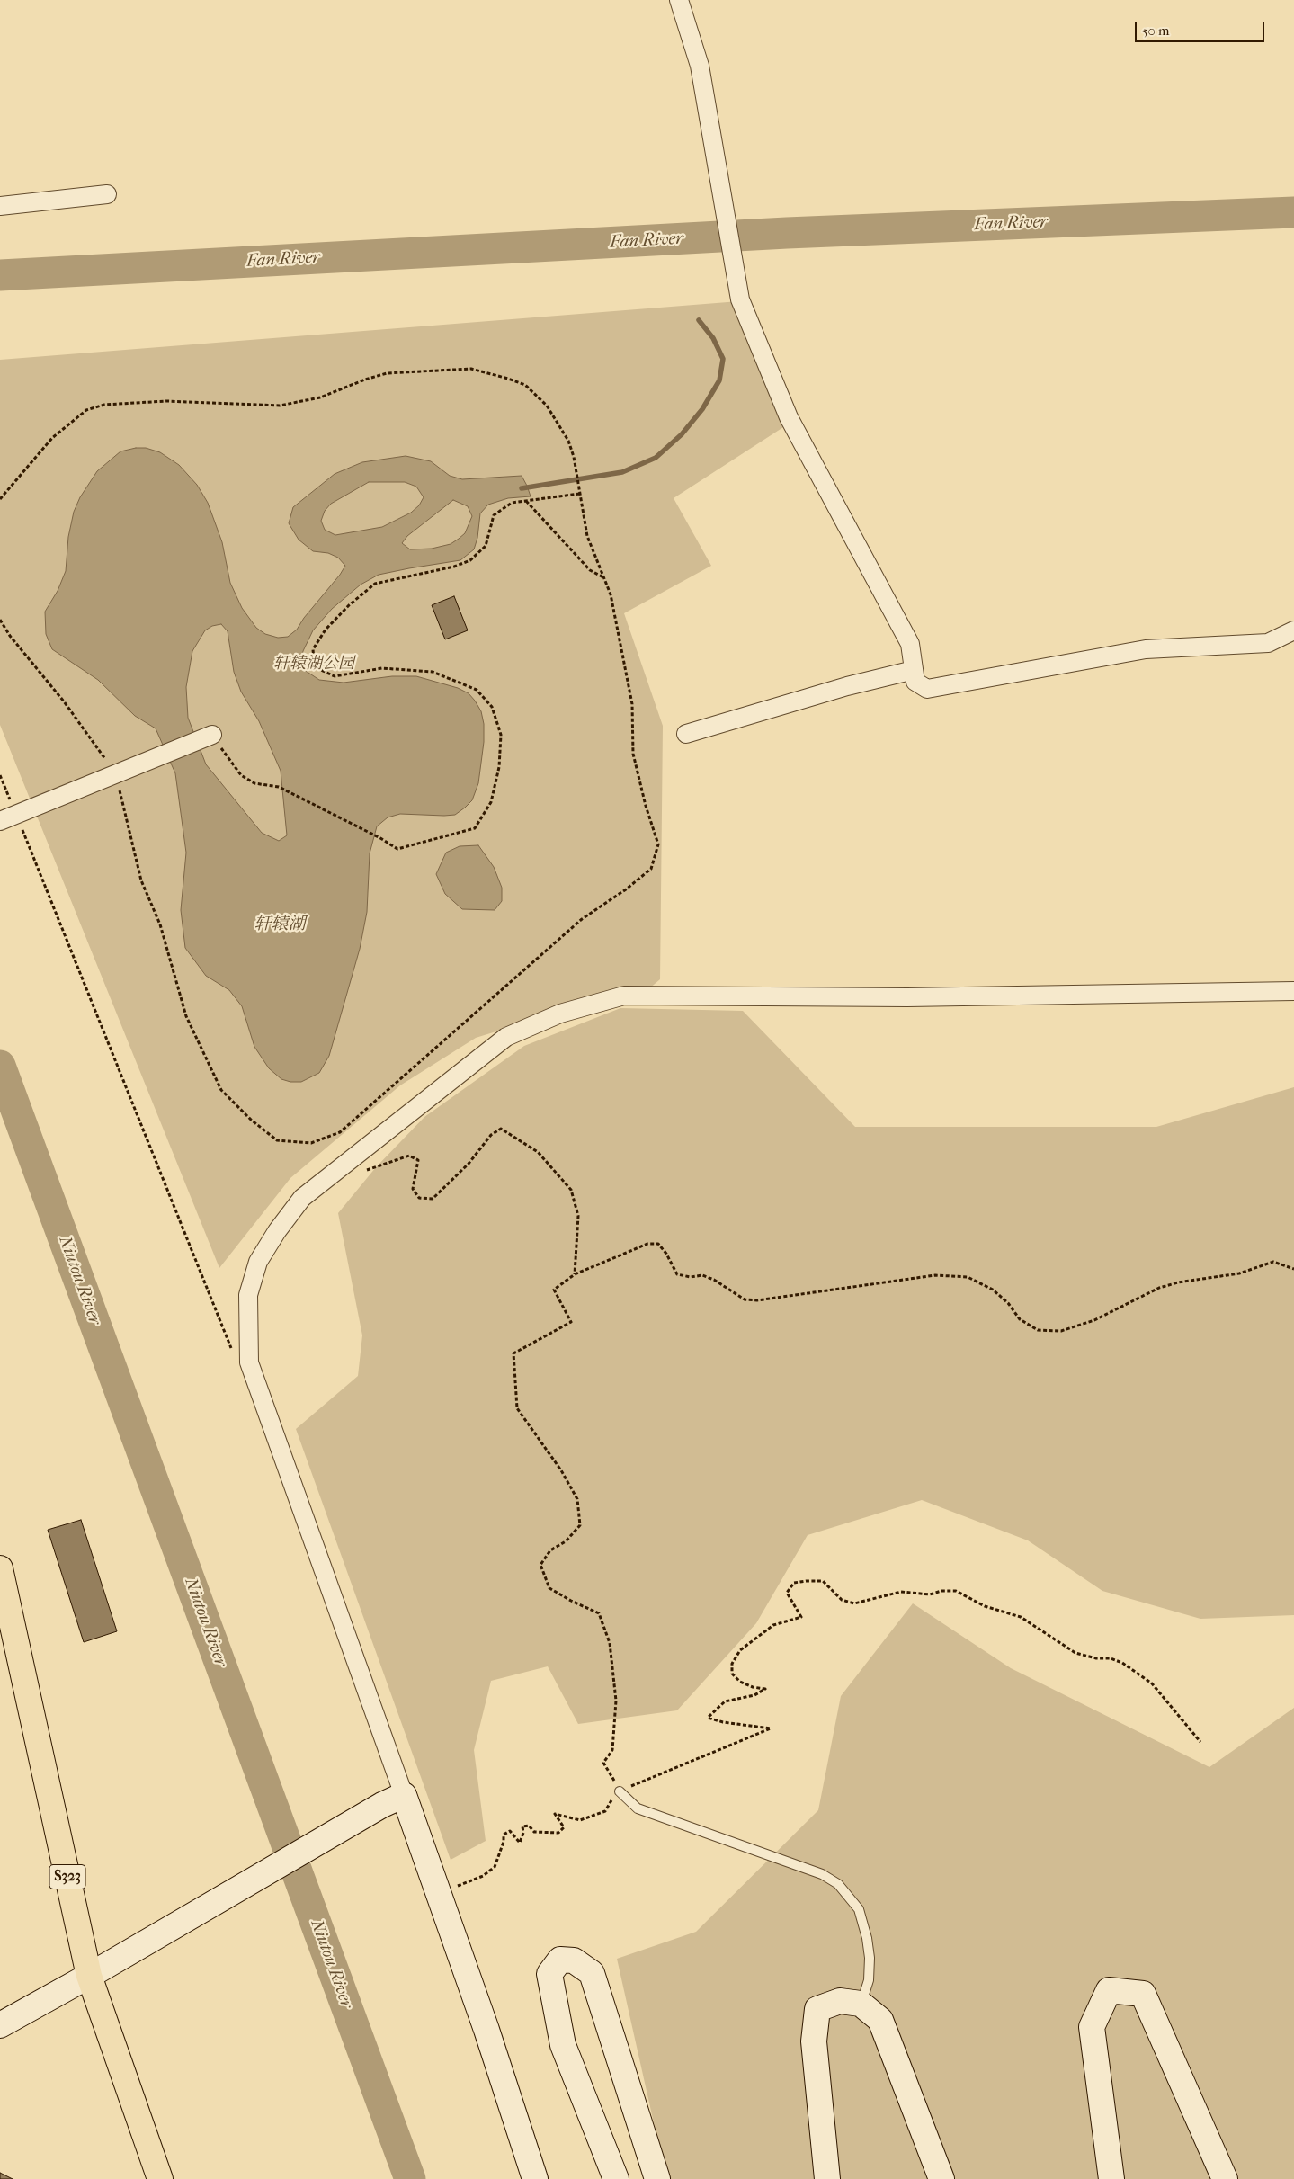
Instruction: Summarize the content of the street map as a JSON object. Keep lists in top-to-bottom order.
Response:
{
  "streets": {
    "main road": ["S323"]
  },
  "water": ["Fan River", "轩辕湖", "Niutou River"],
  "parks": ["轩辕湖公园"],
  "scale_bar": "50 m"
}
